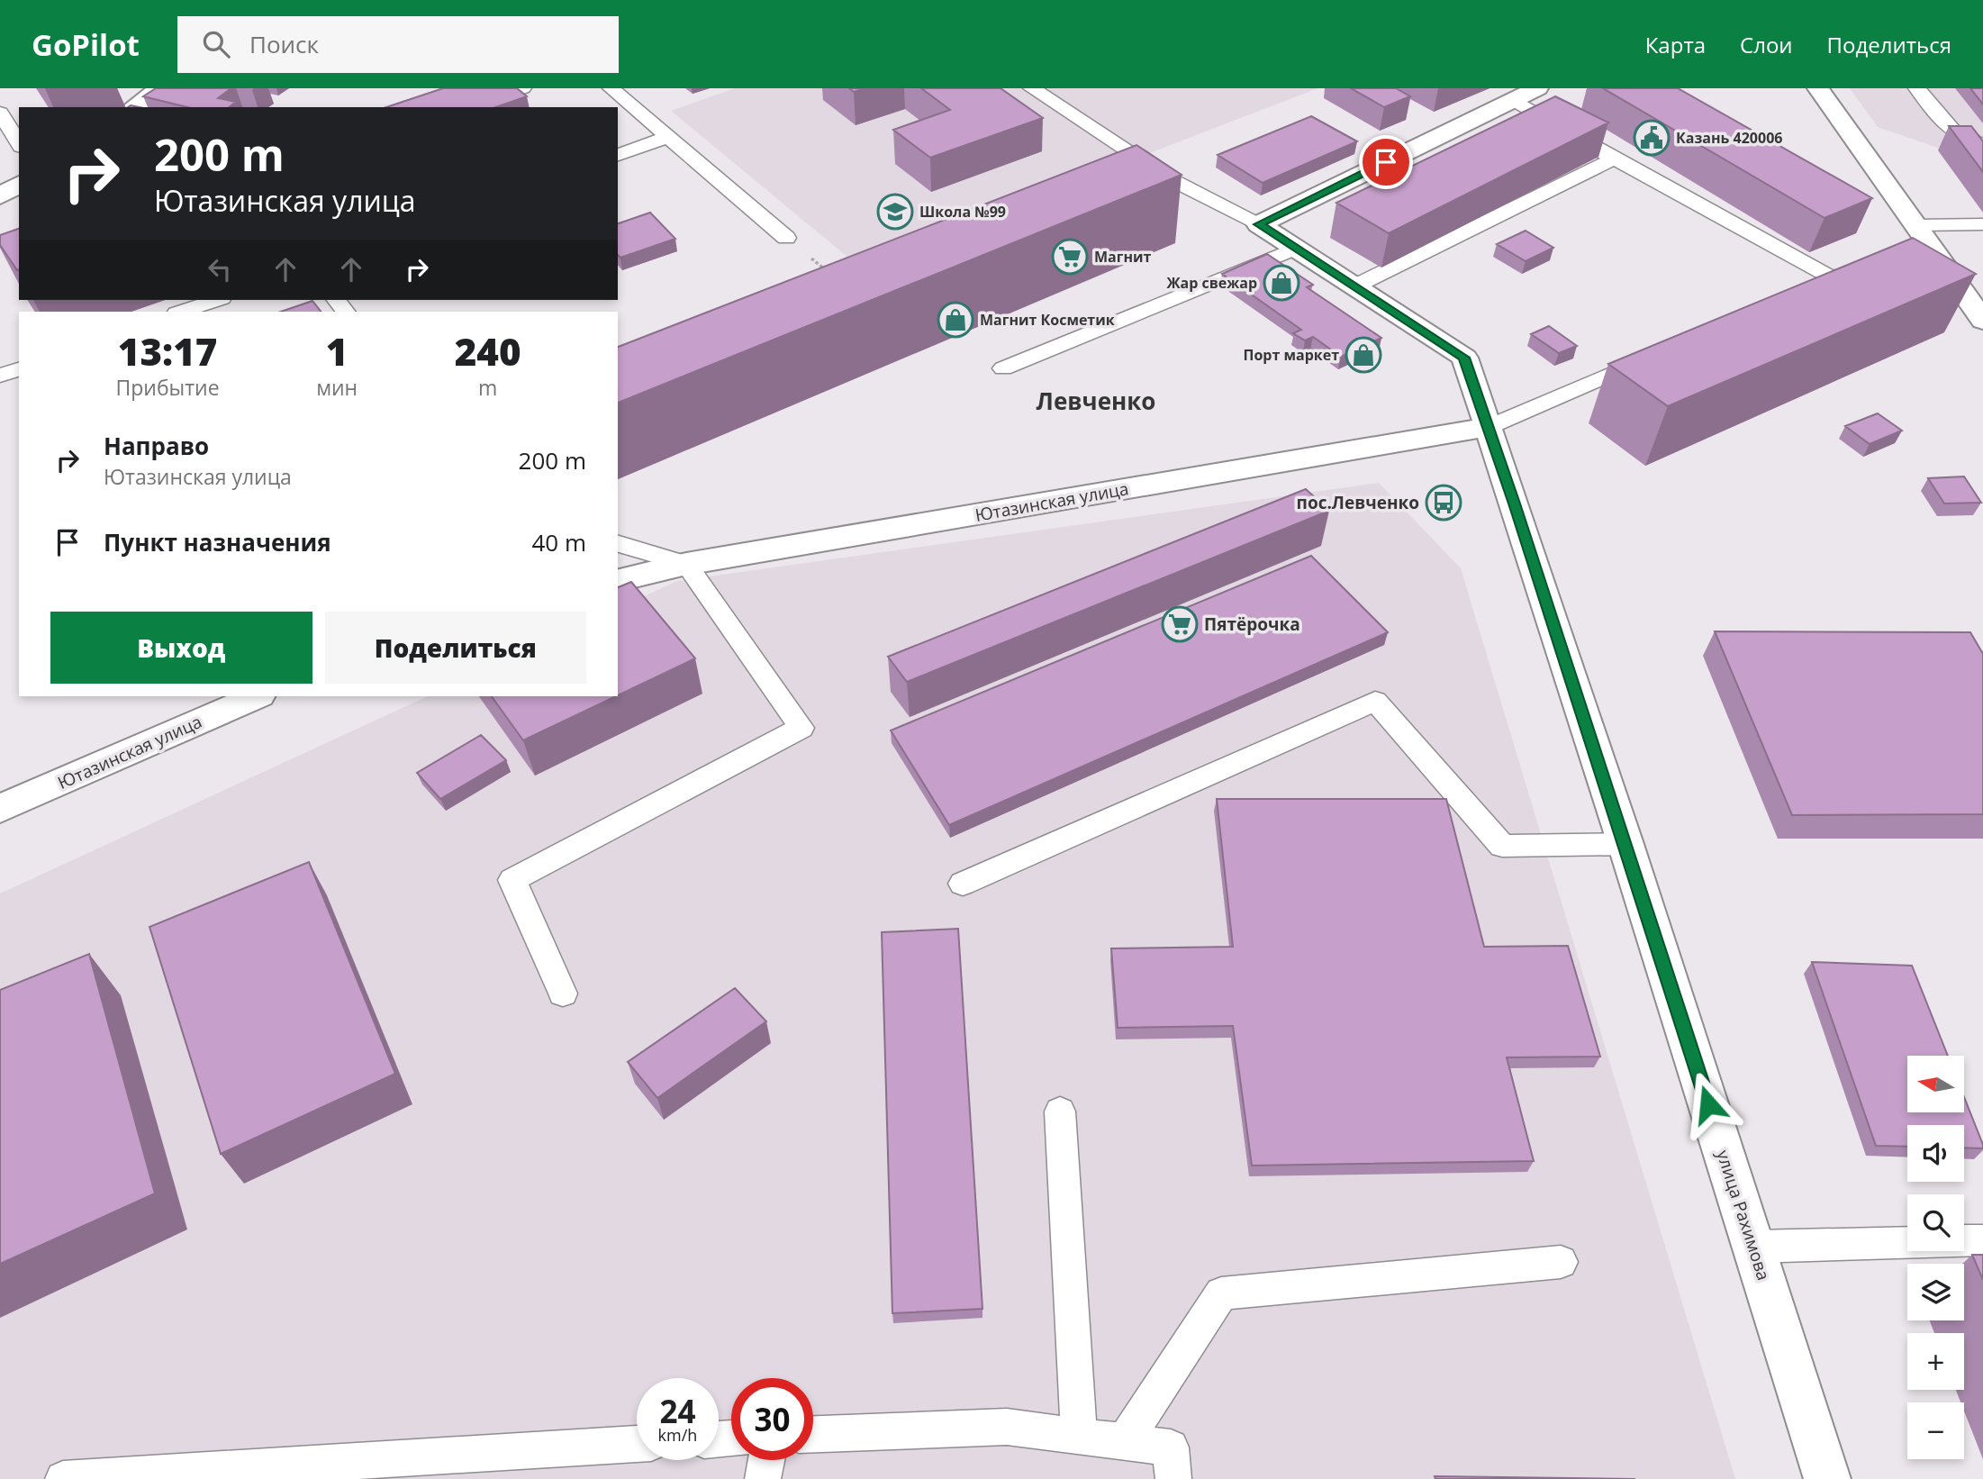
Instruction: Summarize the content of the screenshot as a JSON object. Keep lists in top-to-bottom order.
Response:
{
  "streets": {
    "street": ["Ютазинская улица", "улица Рахимова"]
  },
  "crossings": [
    ["Ютазинская улица", "улица Рахимова"]
  ],
  "districts": ["Левченко"],
  "places": {
    "public building": ["Казань 420006"],
    "school or university": ["Школа №99"],
    "supermarket": ["Магнит", "Пятёрочка"],
    "shop": ["Жар свежар", "Магнит Косметик", "Порт маркет"],
    "bus stop": ["пос.Левченко"]
  },
  "north": "left",
  "page": {
    "header": "GoPilot",
    "search": "Поиск",
    "nav": ["Карта", "Слои", "Поделиться"],
    "turn": ["200 m", "Ютазинская улица"],
    "eta": [
      "13:17",
      "Прибытие",
      "1",
      "мин",
      "240",
      "m"
    ],
    "list": [
      {
        "name": "Направо",
        "note": "Ютазинская улица",
        "value": "200 m"
      },
      {
        "name": "Пункт назначения",
        "value": "40 m"
      }
    ],
    "buttons": ["Выход", "Поделиться"],
    "map_buttons": ["+", "−"],
    "speed": "24 km/h",
    "limit": "30"
  }
}
